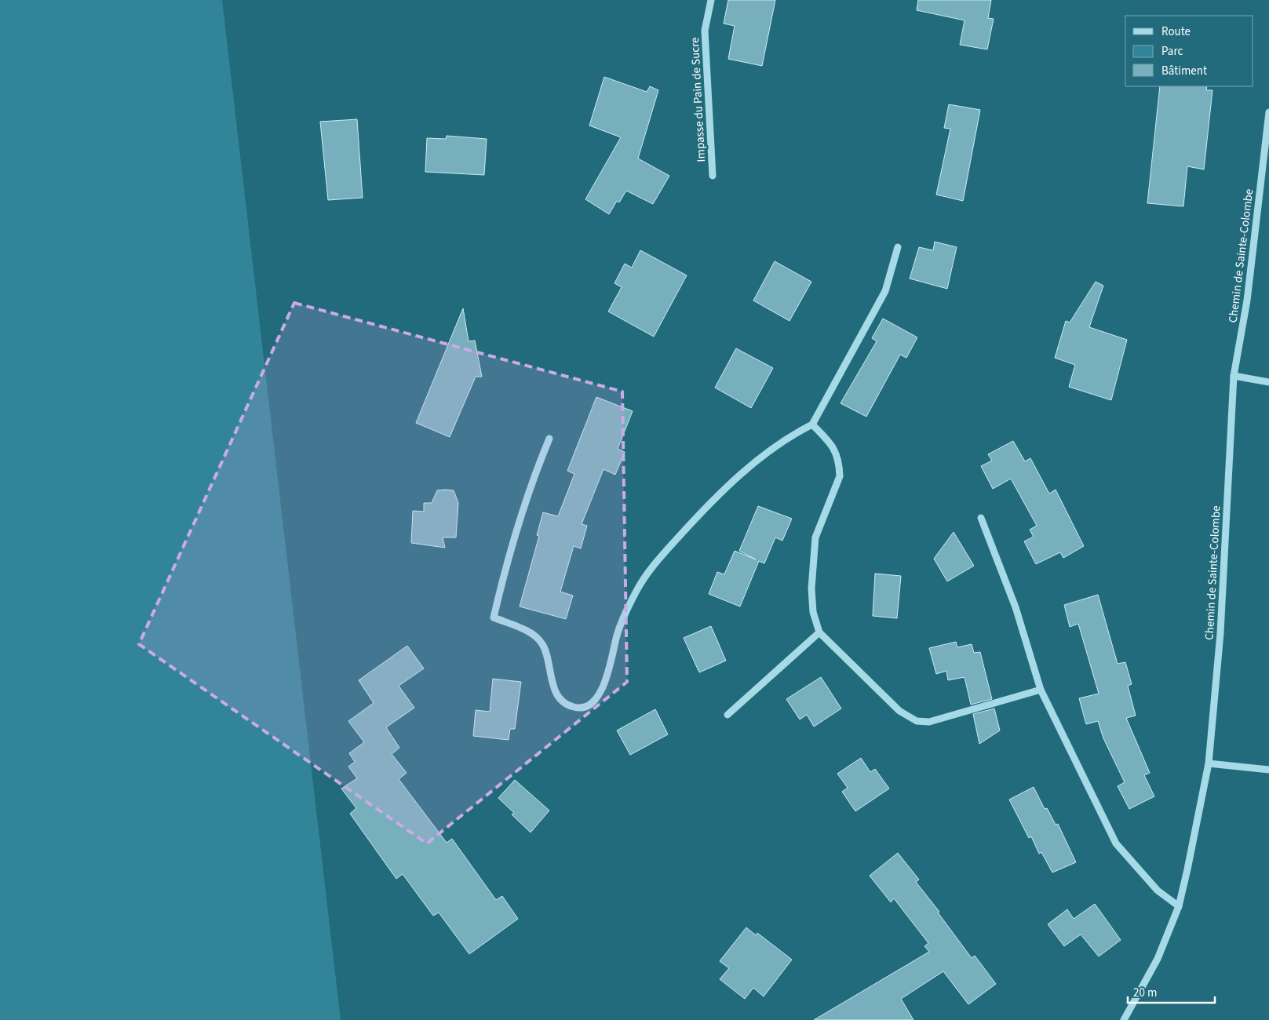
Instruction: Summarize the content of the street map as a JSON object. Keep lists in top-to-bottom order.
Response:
{
  "streets": {
    "street": ["Impasse du Pain de Sucre", "Chemin de Sainte-Colombe"]
  },
  "legend": ["Route", "Parc", "Bâtiment"],
  "scale_bar": "20 m"
}
